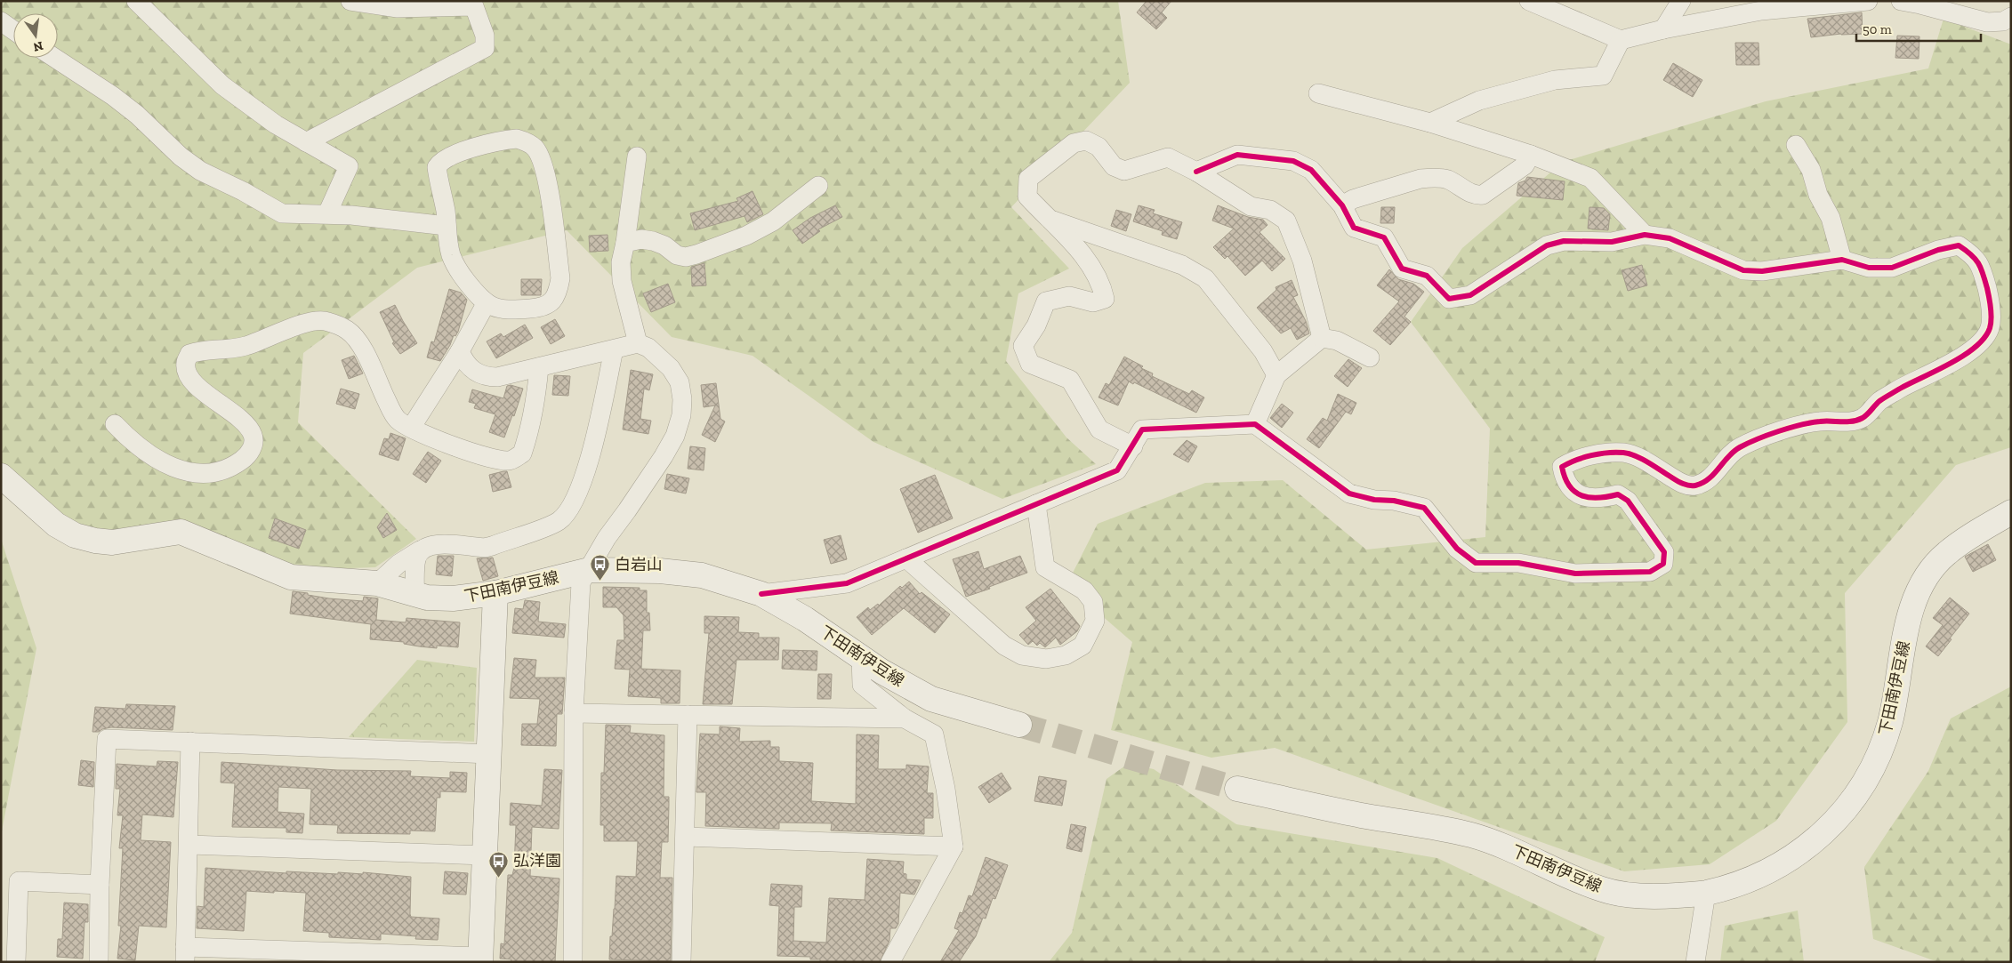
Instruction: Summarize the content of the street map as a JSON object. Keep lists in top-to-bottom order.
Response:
{
  "streets": {
    "main road": ["下田南伊豆線"]
  },
  "places": {
    "bus stop": ["白岩山", "弘洋園"]
  },
  "scale_bar": "50 m",
  "north": "bottom"
}
